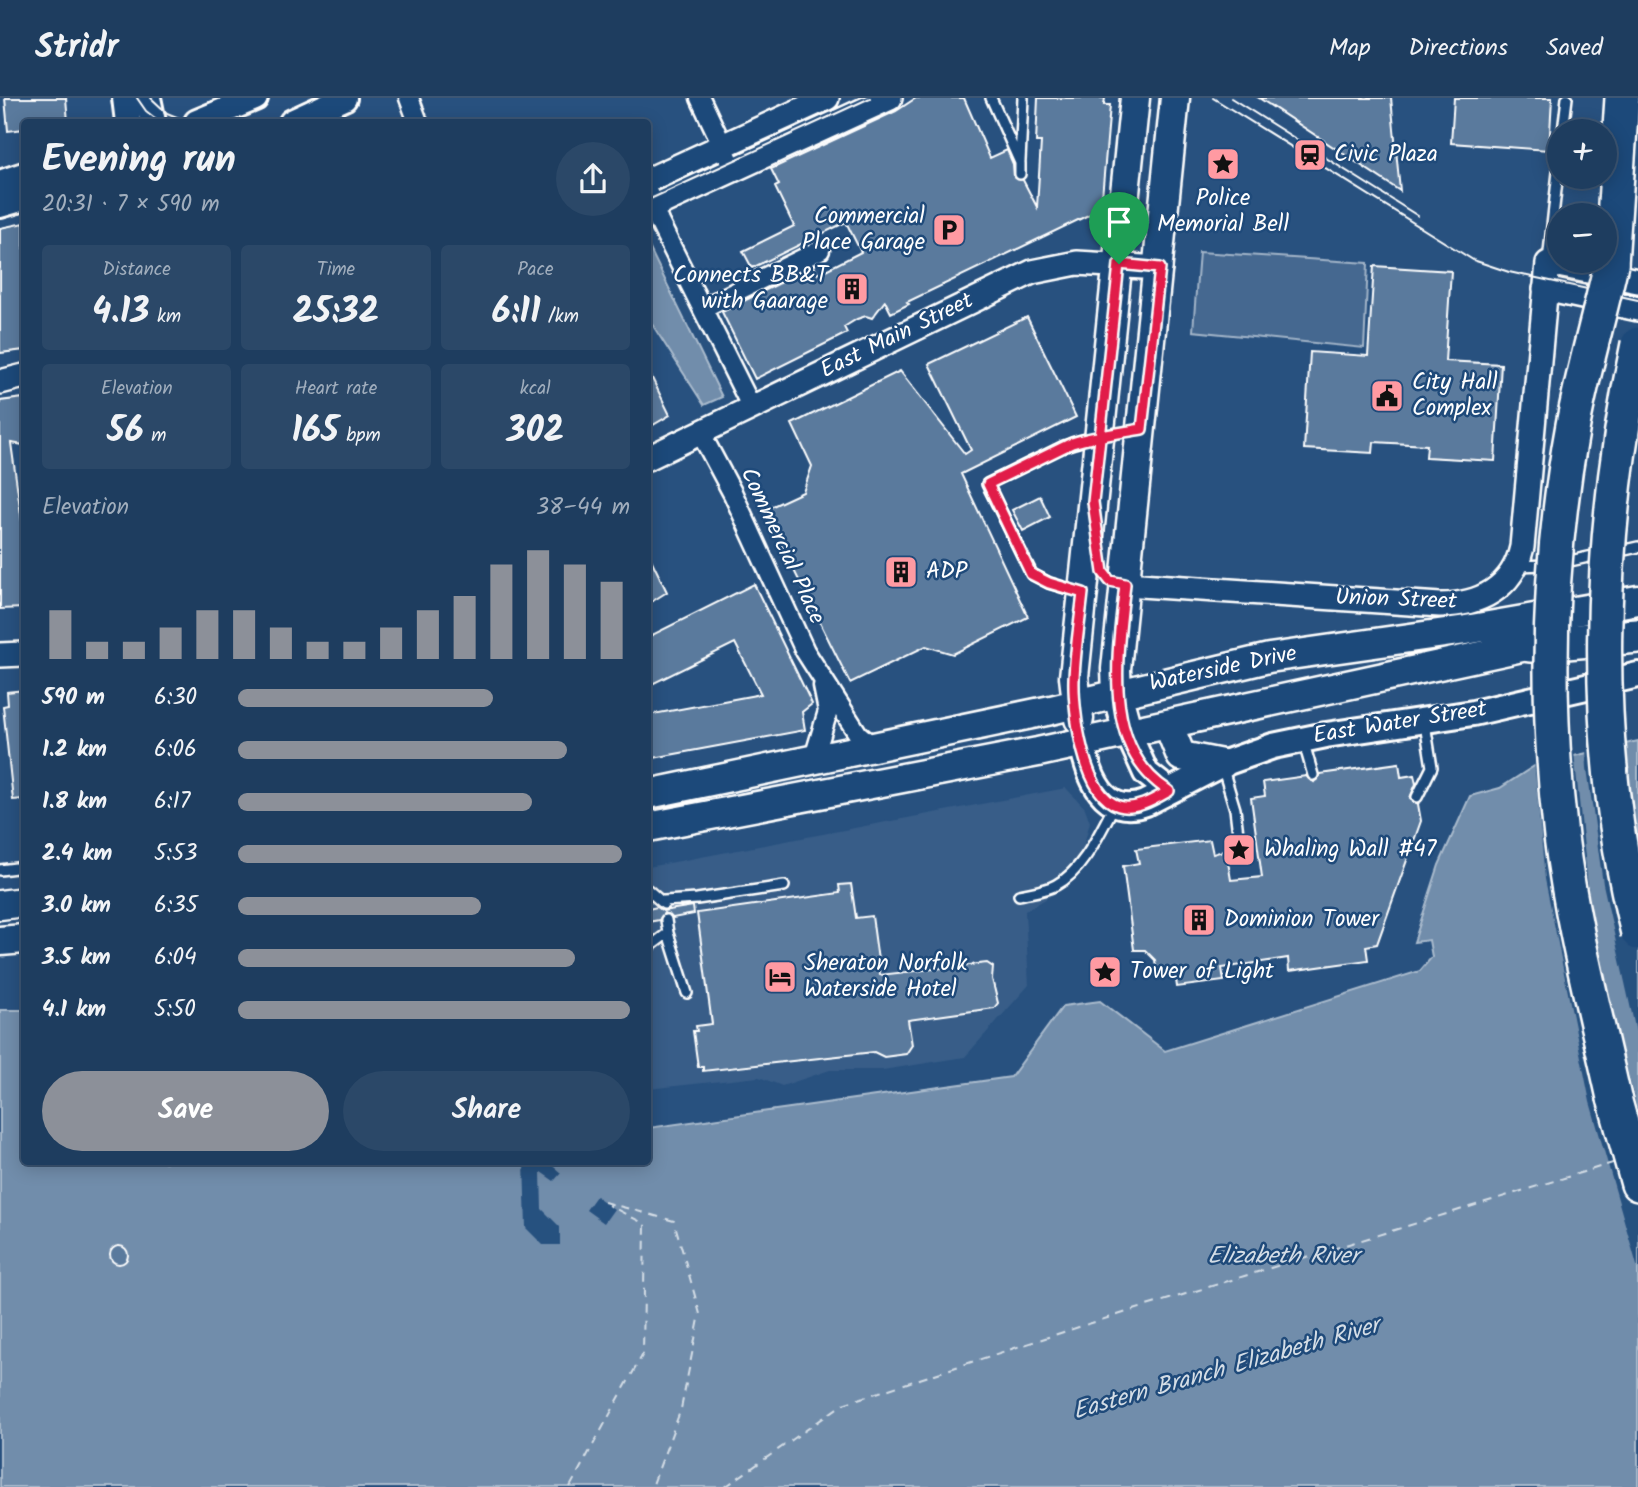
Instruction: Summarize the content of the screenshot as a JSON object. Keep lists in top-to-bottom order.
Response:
{
  "streets": {
    "main road": ["Waterside Drive", "East Water Street"],
    "street": ["East Main Street", "Commercial Place", "Union Street"]
  },
  "crossings": [
    ["East Main Street", "Commercial Place"],
    ["Commercial Place", "Waterside Drive"]
  ],
  "water": ["Elizabeth River", "Eastern Branch Elizabeth River"],
  "places": {
    "station": ["Civic Plaza"],
    "place": ["Police Memorial Bell", "Whaling Wall #47", "Tower of Light"],
    "parking": ["Commercial Place Garage"],
    "building": ["Connects BB&T with Gaarage", "ADP", "Dominion Tower"],
    "public building": ["City Hall Complex"],
    "hotel": ["Sheraton Norfolk Waterside Hotel"]
  },
  "page": {
    "header": "Stridr",
    "nav": ["Map", "Directions", "Saved"],
    "map_buttons": ["+", "−"],
    "heading": ["Evening run", "20:31 · 7 × 590 m"],
    "stats": [
      ["Distance", "4.13 km"],
      ["Time", "25:32"],
      ["Pace", "6:11 /km"],
      ["Elevation", "56 m"],
      ["Heart rate", "165 bpm"],
      ["kcal", "302"]
    ],
    "chart": ["Elevation", "38–44 m"],
    "list": [
      {
        "name": "590 m",
        "note": "6:30"
      },
      {
        "name": "1.2 km",
        "note": "6:06"
      },
      {
        "name": "1.8 km",
        "note": "6:17"
      },
      {
        "name": "2.4 km",
        "note": "5:53"
      },
      {
        "name": "3.0 km",
        "note": "6:35"
      },
      {
        "name": "3.5 km",
        "note": "6:04"
      },
      {
        "name": "4.1 km",
        "note": "5:50"
      }
    ],
    "buttons": ["Save", "Share"]
  }
}
